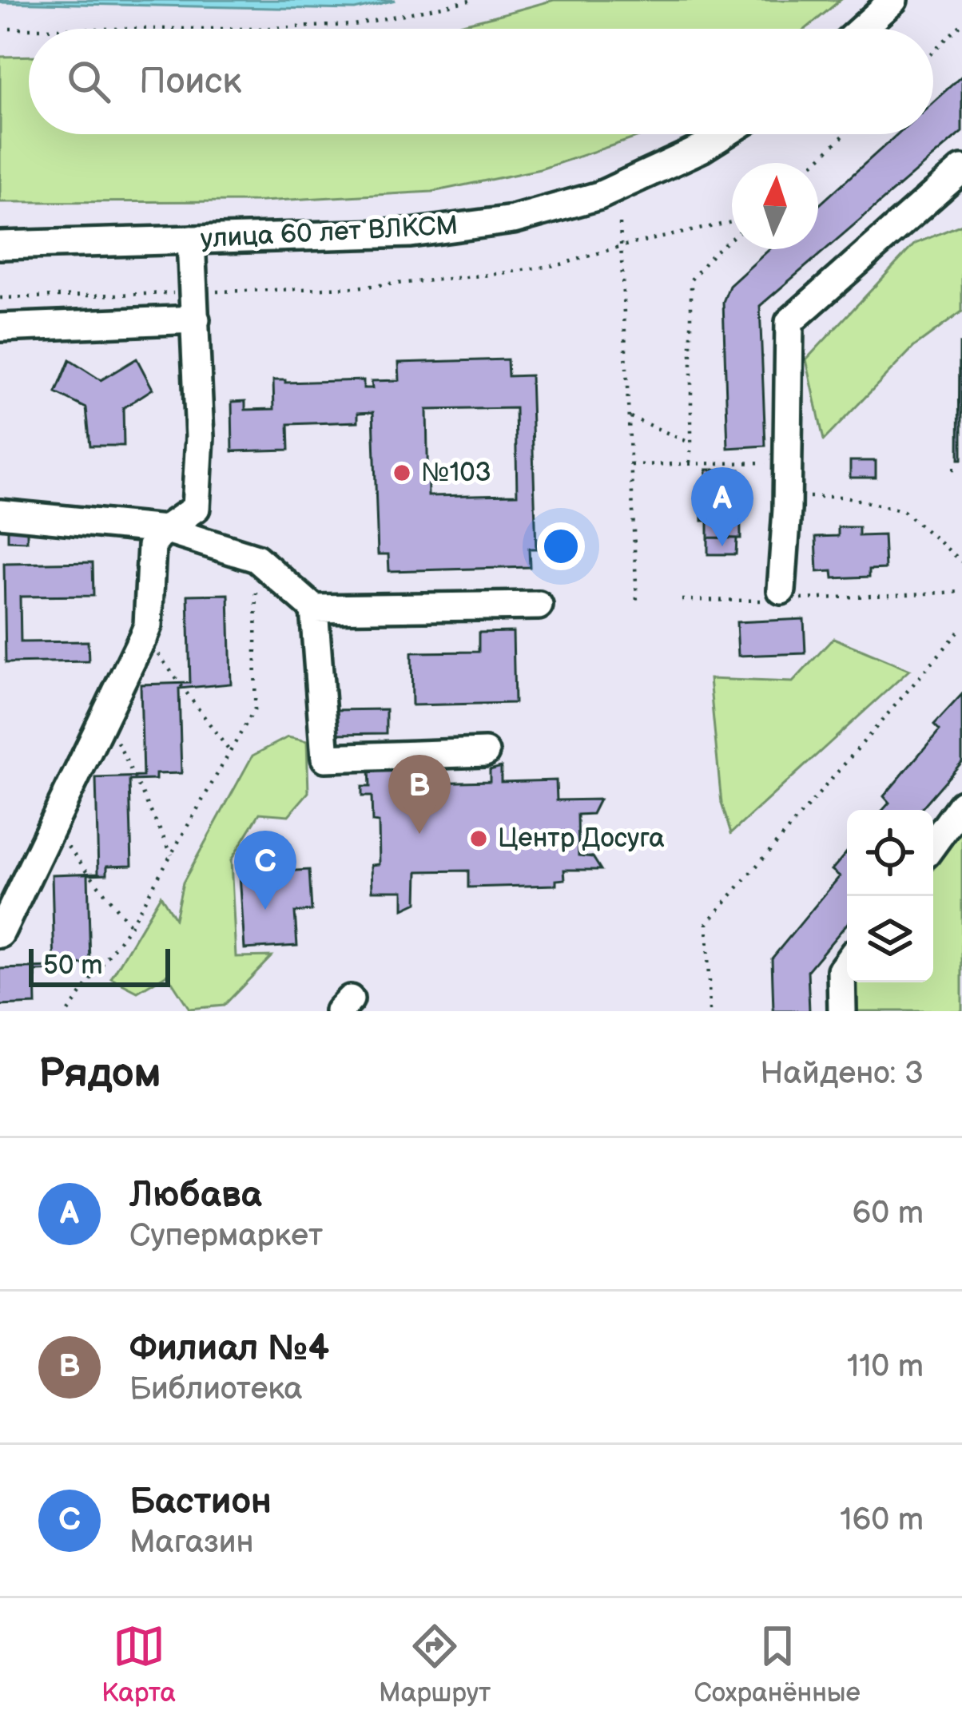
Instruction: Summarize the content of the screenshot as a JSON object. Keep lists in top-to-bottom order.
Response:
{
  "streets": {
    "street": ["улица 60 лет ВЛКСМ"]
  },
  "places": ["№103", "Центр Досуга"],
  "scale_bar": "50 m",
  "north": "top",
  "page": {
    "search": "Поиск",
    "pins": ["A", "B", "C"],
    "scale": "50 m",
    "heading": ["Рядом", "Найдено: 3"],
    "list": [
      {
        "mark": "A",
        "name": "Любава",
        "note": "Супермаркет",
        "value": "60 m"
      },
      {
        "mark": "B",
        "name": "Филиал №4",
        "note": "Библиотека",
        "value": "110 m"
      },
      {
        "mark": "C",
        "name": "Бастион",
        "note": "Магазин",
        "value": "160 m"
      }
    ],
    "nav": ["Карта", "Маршрут", "Сохранённые"]
  }
}
